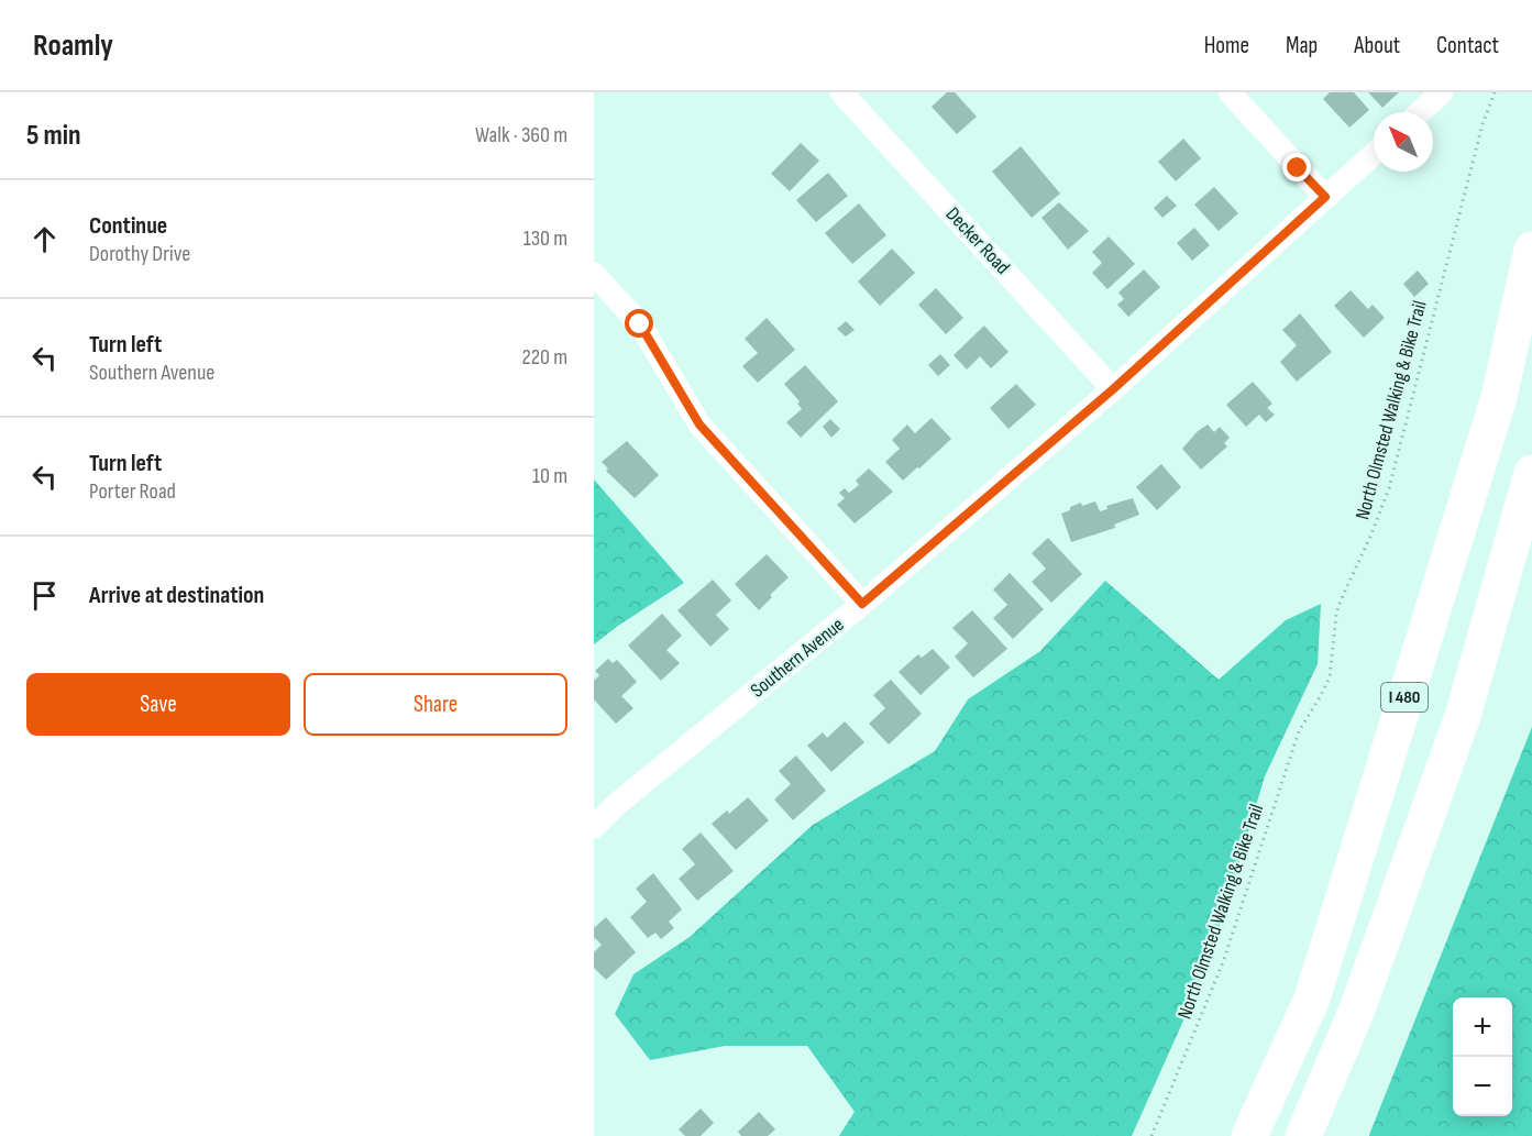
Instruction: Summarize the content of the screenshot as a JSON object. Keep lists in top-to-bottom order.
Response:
{
  "streets": {
    "highway": ["I 480"],
    "street": ["Decker Road", "Southern Avenue"],
    "path": ["North Olmsted Walking & Bike Trail"]
  },
  "crossings": [
    ["Decker Road", "Southern Avenue"]
  ],
  "north": "top left",
  "page": {
    "header": "Roamly",
    "nav": [
      "Home",
      "Map",
      "About",
      "Contact"
    ],
    "heading": ["5 min", "Walk · 360 m"],
    "list": [
      ["Continue", "Dorothy Drive", "130 m"],
      ["Turn left", "Southern Avenue", "220 m"],
      ["Turn left", "Porter Road", "10 m"],
      "Arrive at destination"
    ],
    "buttons": ["Save", "Share"],
    "map_buttons": ["+", "−"]
  }
}
